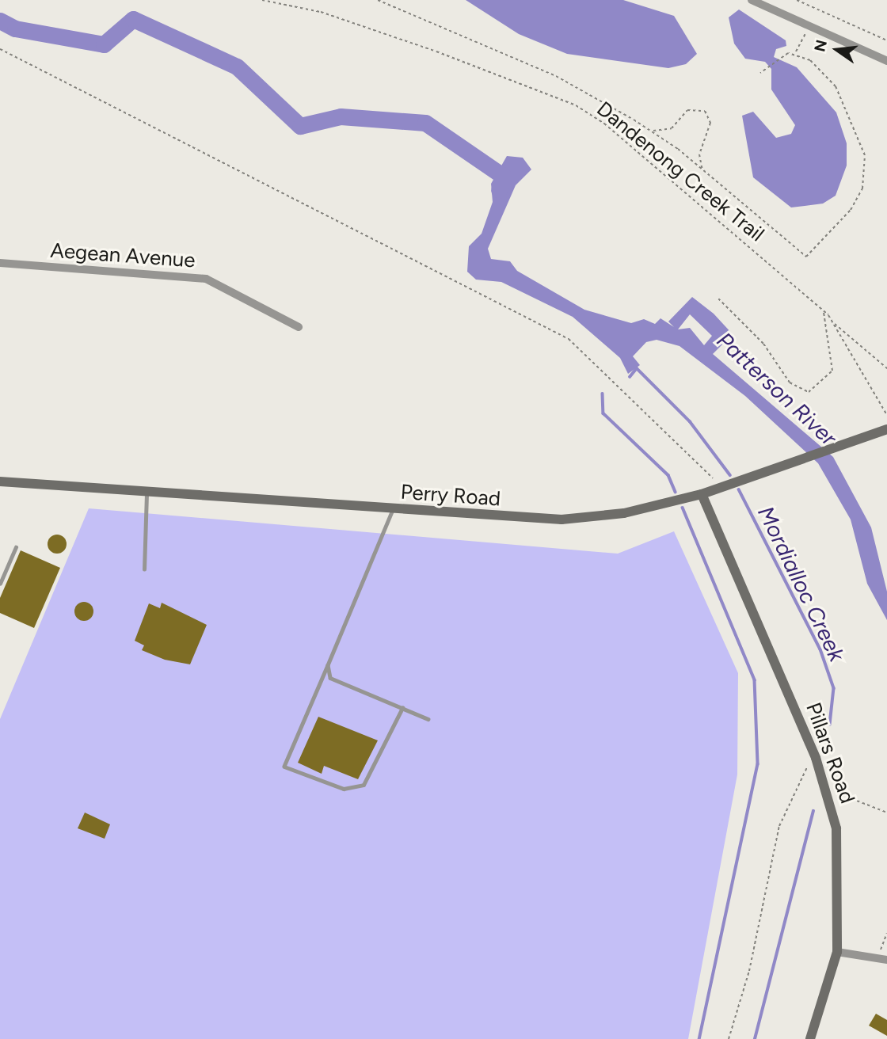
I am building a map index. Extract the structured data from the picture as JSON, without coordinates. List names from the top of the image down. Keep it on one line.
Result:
{"streets":{"main road":["Perry Road","Pillars Road"],"street":["Aegean Avenue"],"path":["Dandenong Creek Trail"]},"crossings":[["Perry Road","Pillars Road"]],"water":["Patterson River","Mordialloc Creek"],"north":"left"}
